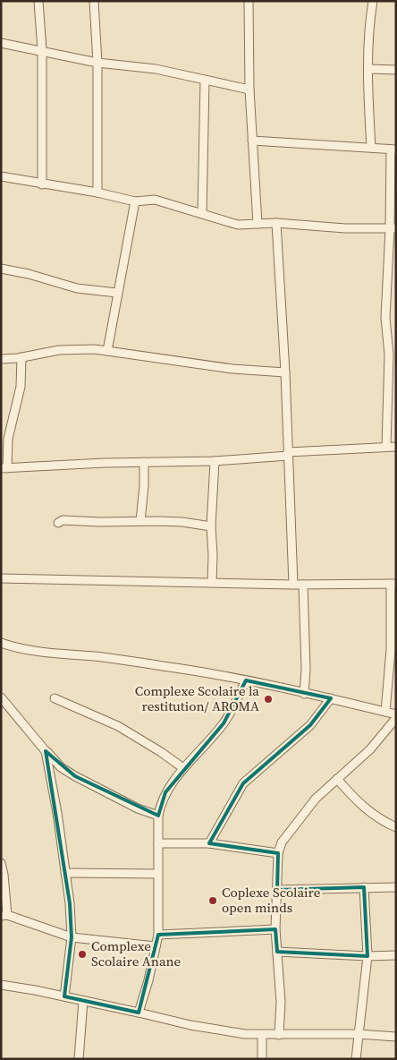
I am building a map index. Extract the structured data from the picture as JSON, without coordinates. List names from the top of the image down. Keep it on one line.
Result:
{"places":["Complexe Scolaire la restitution/ AROMA","Coplexe Scolaire open minds","Complexe Scolaire Anane"]}
